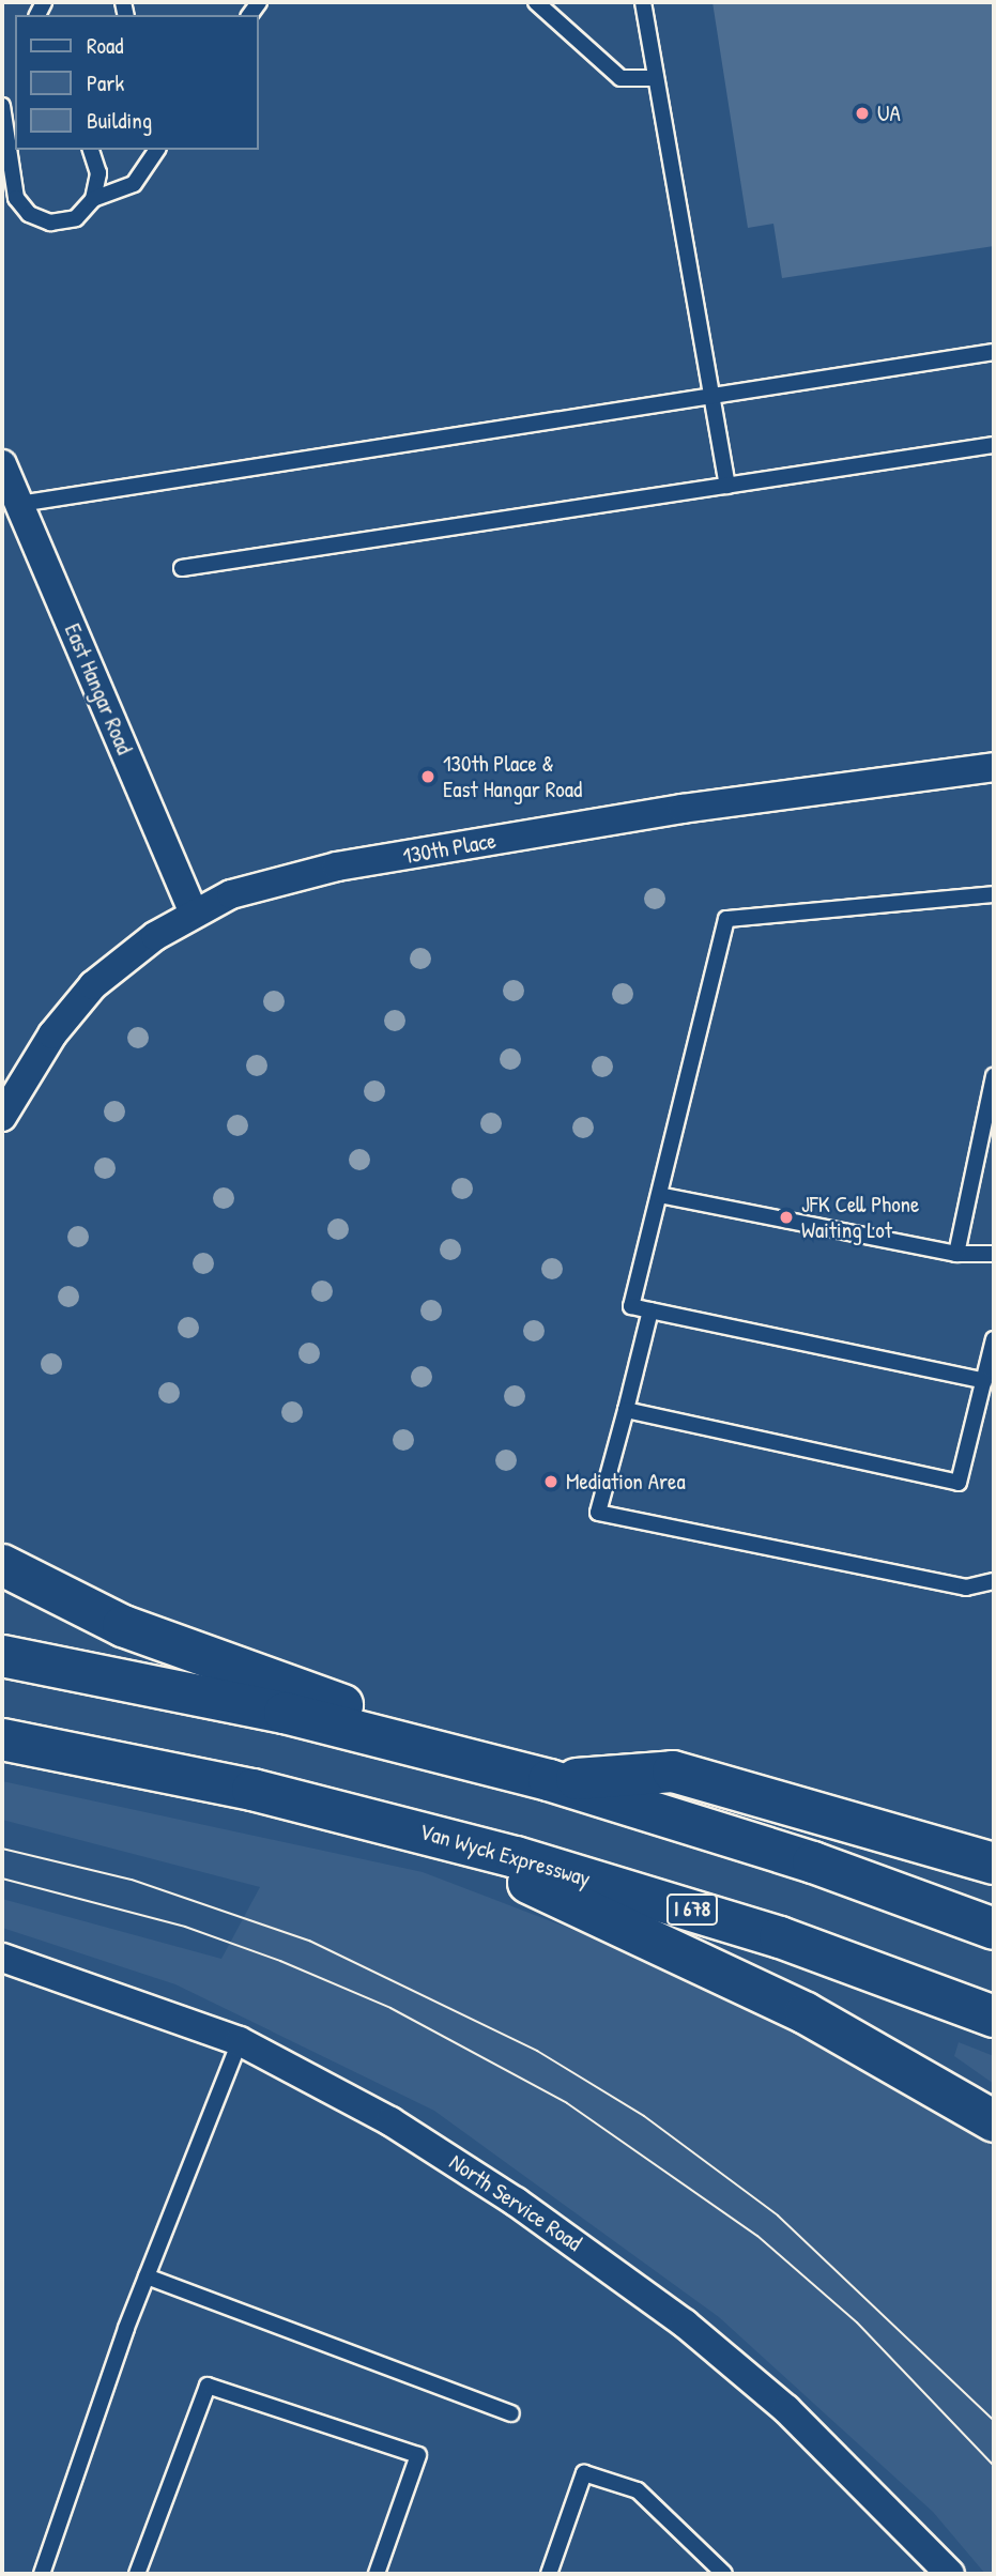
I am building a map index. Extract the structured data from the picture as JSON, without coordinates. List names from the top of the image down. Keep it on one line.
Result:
{"streets":{"highway":["Van Wyck Expressway","I 678"],"street":["East Hangar Road","130th Place","North Service Road"]},"crossings":[["East Hangar Road","130th Place"]],"places":["UA","130th Place & East Hangar Road","JFK Cell Phone Waiting Lot","Mediation Area"],"legend":["Road","Park","Building"]}
